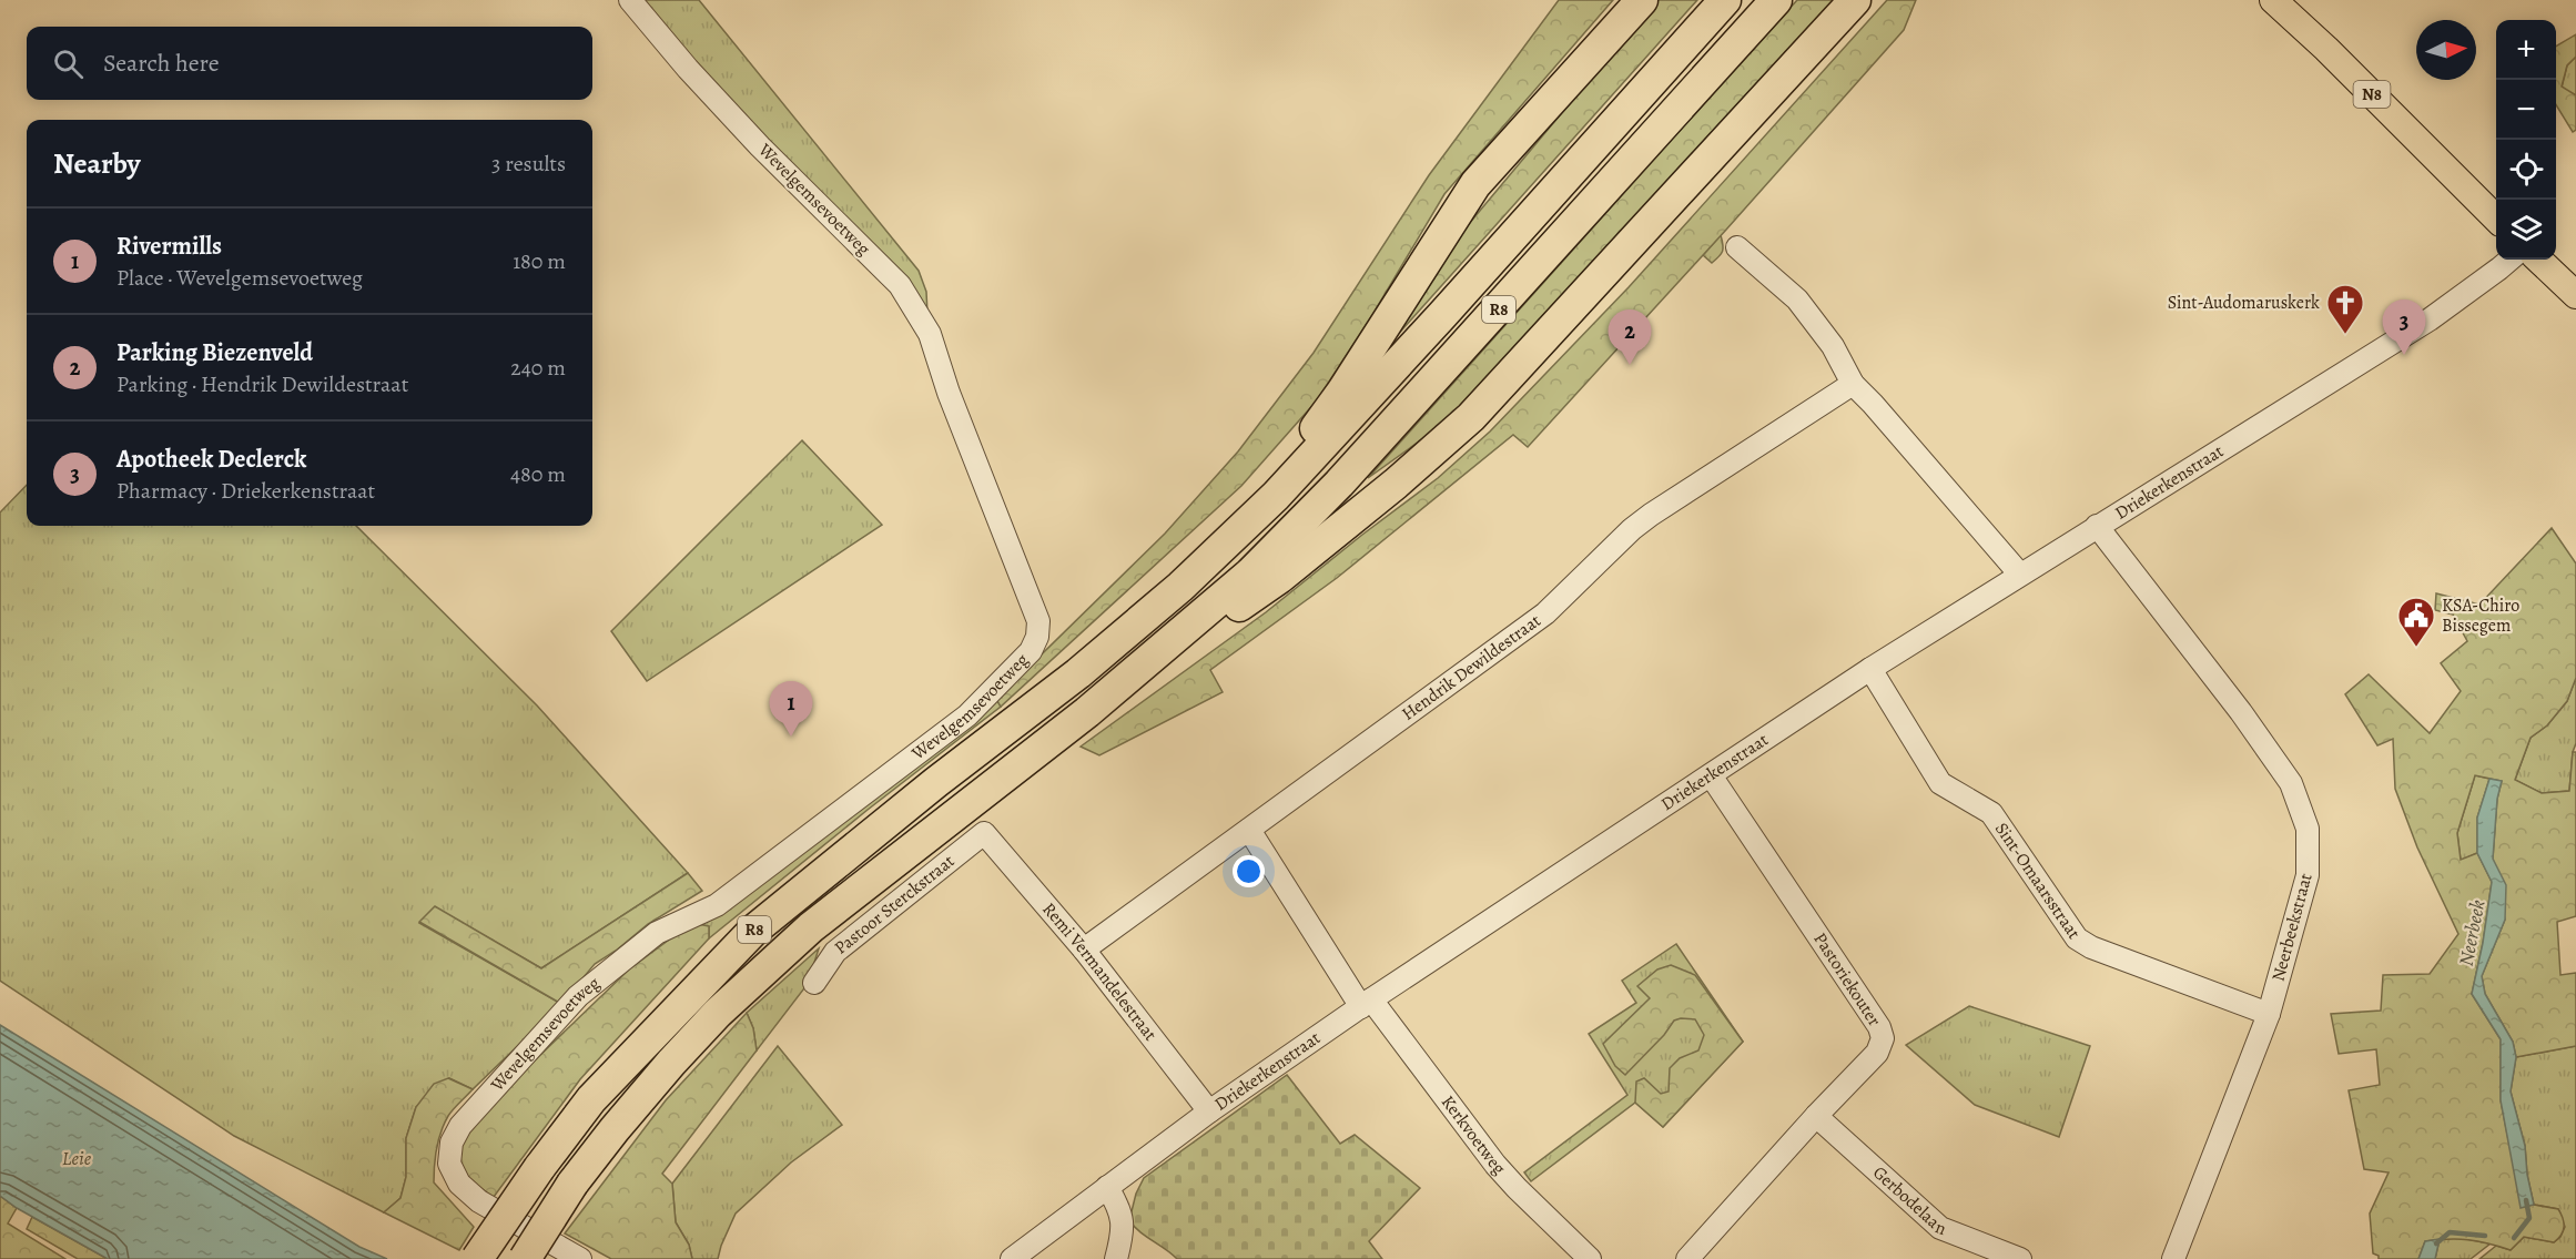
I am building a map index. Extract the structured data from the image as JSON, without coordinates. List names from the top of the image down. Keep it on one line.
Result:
{"streets":{"highway":["R8"],"main road":["N8"],"street":["Wevelgemsevoetweg","Driekerkenstraat","Hendrik Dewildestraat","Sint-Omaarsstraat","Pastoor Sterckstraat","Neerbeekstraat","Remi Vermandelestraat","Pastoriekouter","Kerkvoetweg","Gerbodelaan"]},"crossings":[["Driekerkenstraat","Sint-Omaarsstraat"],["Driekerkenstraat","Neerbeekstraat"],["Driekerkenstraat","Remi Vermandelestraat"],["Driekerkenstraat","Pastoriekouter"],["Driekerkenstraat","Kerkvoetweg"],["Hendrik Dewildestraat","Remi Vermandelestraat"],["Hendrik Dewildestraat","Kerkvoetweg"],["Sint-Omaarsstraat","Neerbeekstraat"],["Pastoor Sterckstraat","Remi Vermandelestraat"],["Pastoriekouter","Gerbodelaan"]],"water":["Neerbeek","Leie"],"places":{"church":["Sint-Audomaruskerk"],"public building":["KSA-Chiro Bissegem"]},"north":"right","page":{"map_buttons":["+","−"],"search":"Search here","heading":["Nearby","3 results"],"list":[{"mark":"1","name":"Rivermills","note":"Place · Wevelgemsevoetweg","value":"180 m"},{"mark":"2","name":"Parking Biezenveld","note":"Parking · Hendrik Dewildestraat","value":"240 m"},{"mark":"3","name":"Apotheek Declerck","note":"Pharmacy · Driekerkenstraat","value":"480 m"}],"pins":["3","2","1"]}}
